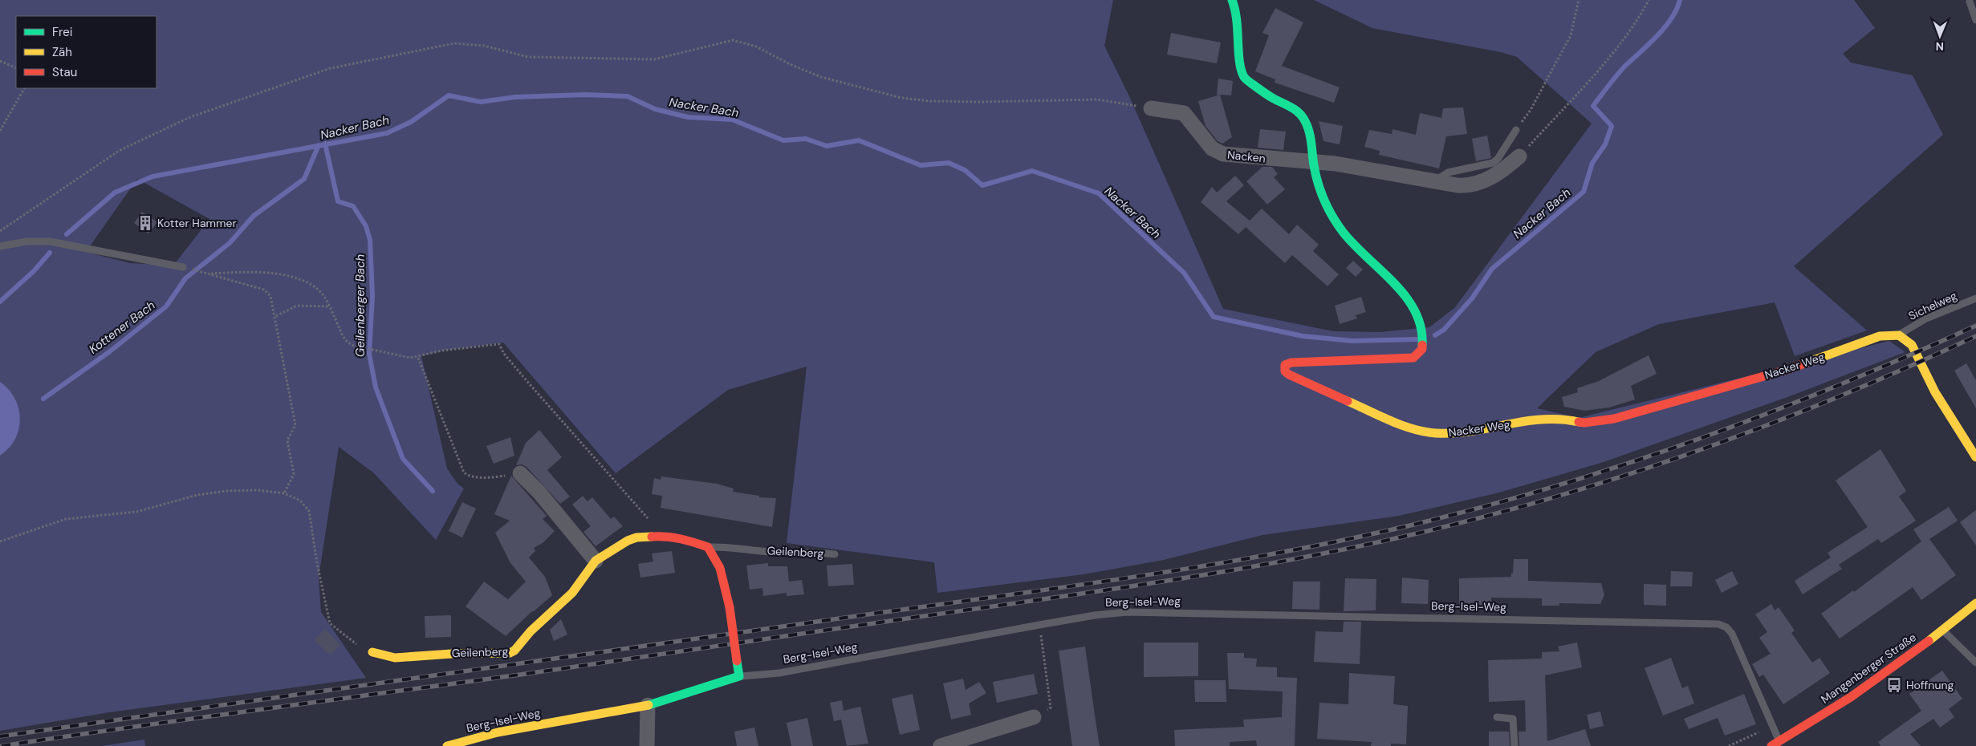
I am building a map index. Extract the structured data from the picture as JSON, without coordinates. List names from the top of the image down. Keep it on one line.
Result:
{"streets":{"street":["Nacken","Nacker Weg","Geilenberg","Berg-Isel-Weg","Mangenberger Straße"],"lane":["Sichelweg"]},"crossings":[["Nacken","Nacker Weg"],["Sichelweg","Nacker Weg"],["Berg-Isel-Weg","Mangenberger Straße"]],"water":["Nacker Bach","Geilenberger Bach","Kottener Bach"],"places":{"building":["Kotter Hammer"],"bus stop":["Hoffnung"]},"legend":["Frei","Zäh","Stau"],"north":"bottom"}
